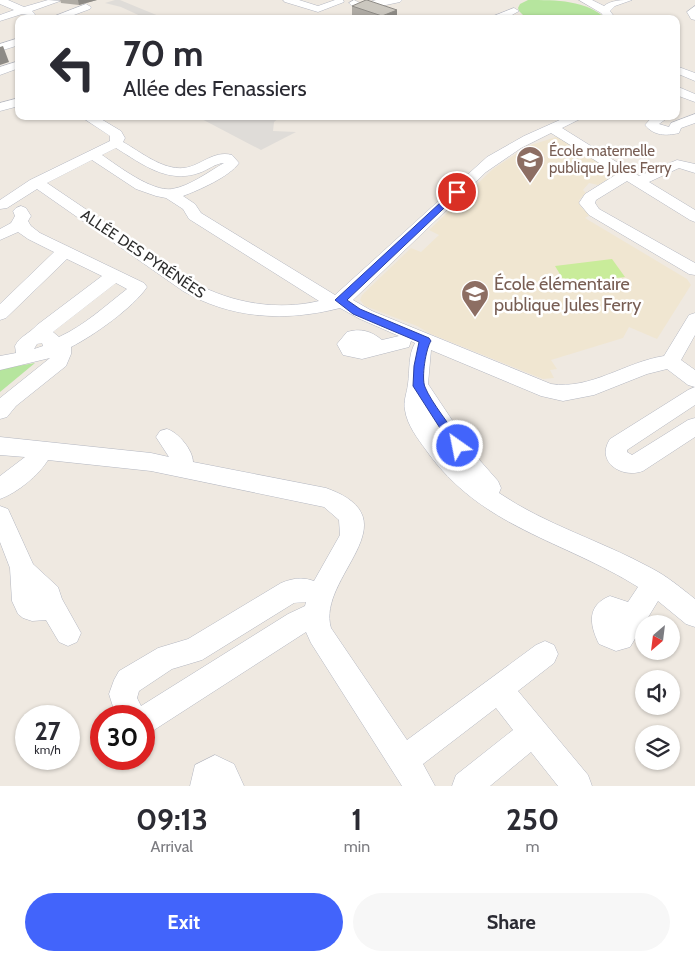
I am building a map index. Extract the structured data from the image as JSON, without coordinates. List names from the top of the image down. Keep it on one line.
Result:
{"streets":{"street":["ALLÉE DES PYRÉNÉES"]},"places":{"school or university":["École maternelle publique Jules Ferry","École élémentaire publique Jules Ferry"]},"north":"bottom left","page":{"turn":["70 m","Allée des Fenassiers"],"speed":"27 km/h","limit":"30","eta":["09:13","Arrival","1","min","250","m"],"buttons":["Exit","Share"]}}
